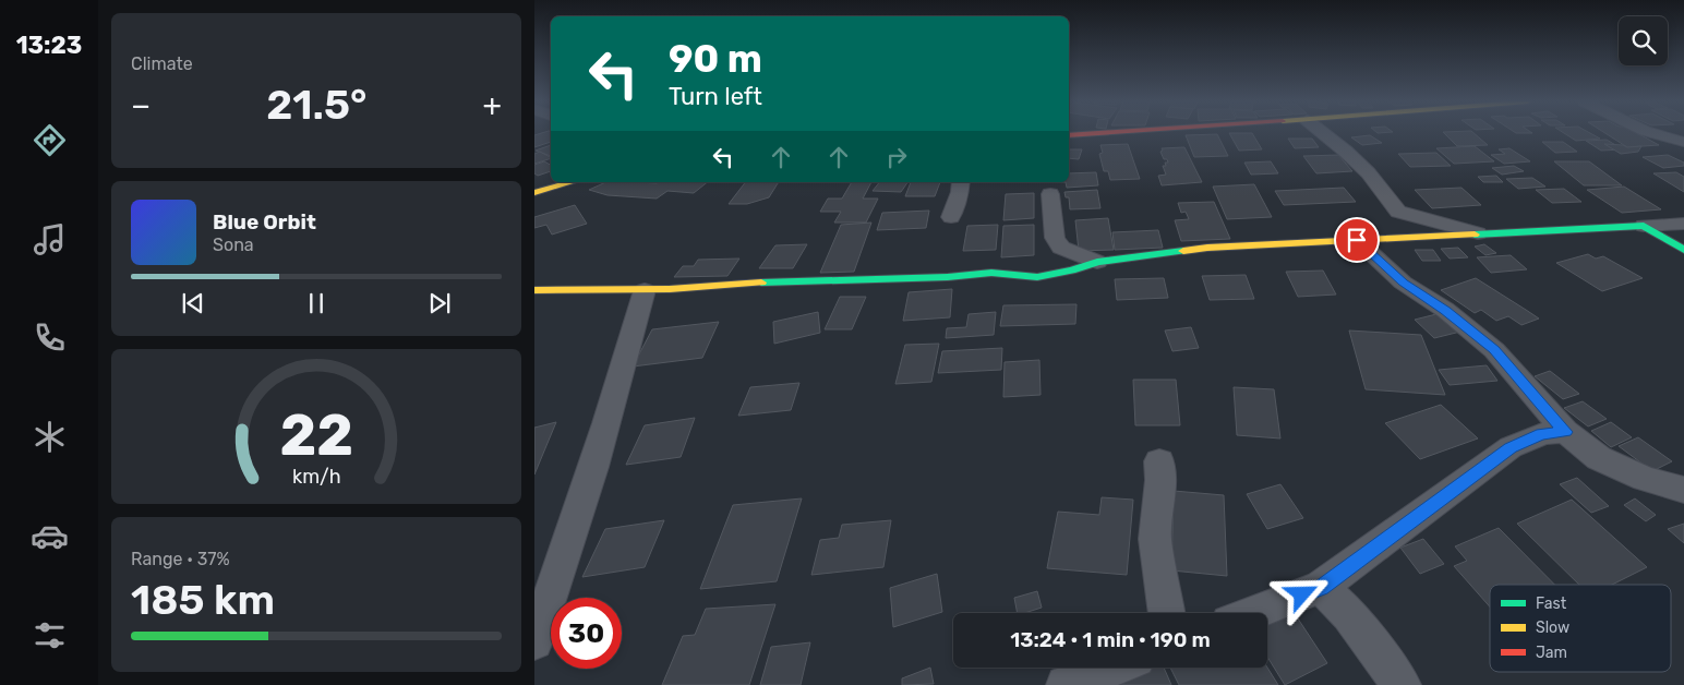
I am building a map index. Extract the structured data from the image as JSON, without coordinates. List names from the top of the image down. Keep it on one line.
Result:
{"legend":["Fast","Slow","Jam"],"page":{"tabs":"13:23","tile":["Climate",["Range · 37%","185 km"]],"turn":["90 m","Turn left"],"heat":["−","21.5°","+"],"song":["Blue Orbit","Sona"],"limit":"30","trip":"13:24 · 1 min · 190 m","gauge":["22","km/h"]}}
